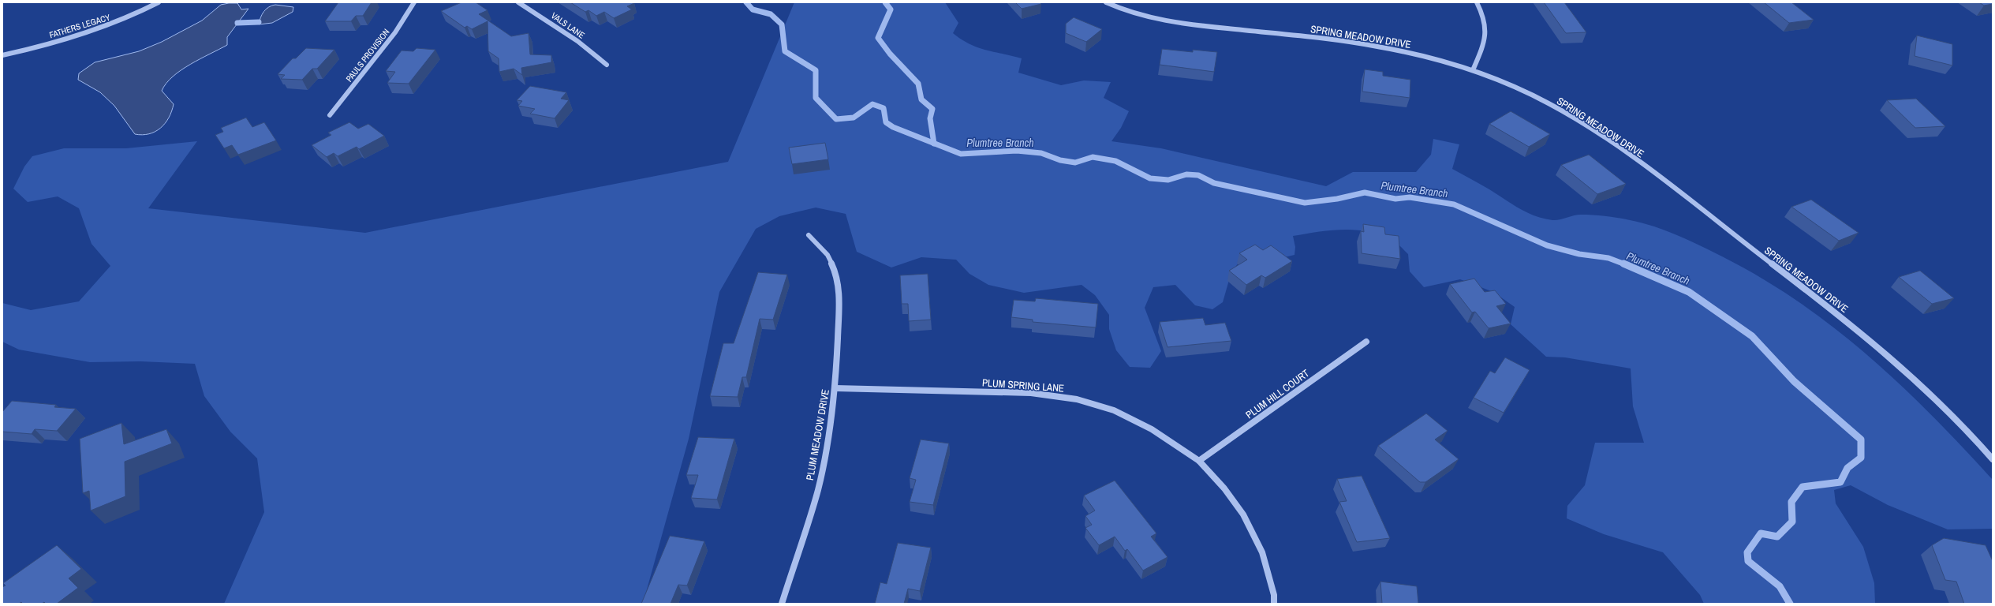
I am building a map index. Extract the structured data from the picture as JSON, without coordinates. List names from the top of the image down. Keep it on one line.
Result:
{"streets":{"street":["VALS LANE","FATHERS LEGACY","SPRING MEADOW DRIVE","PAULS PROVISION","PLUM SPRING LANE","PLUM HILL COURT","PLUM MEADOW DRIVE"]},"crossings":[["PLUM SPRING LANE","PLUM HILL COURT"],["PLUM SPRING LANE","PLUM MEADOW DRIVE"]],"water":["Plumtree Branch"]}
